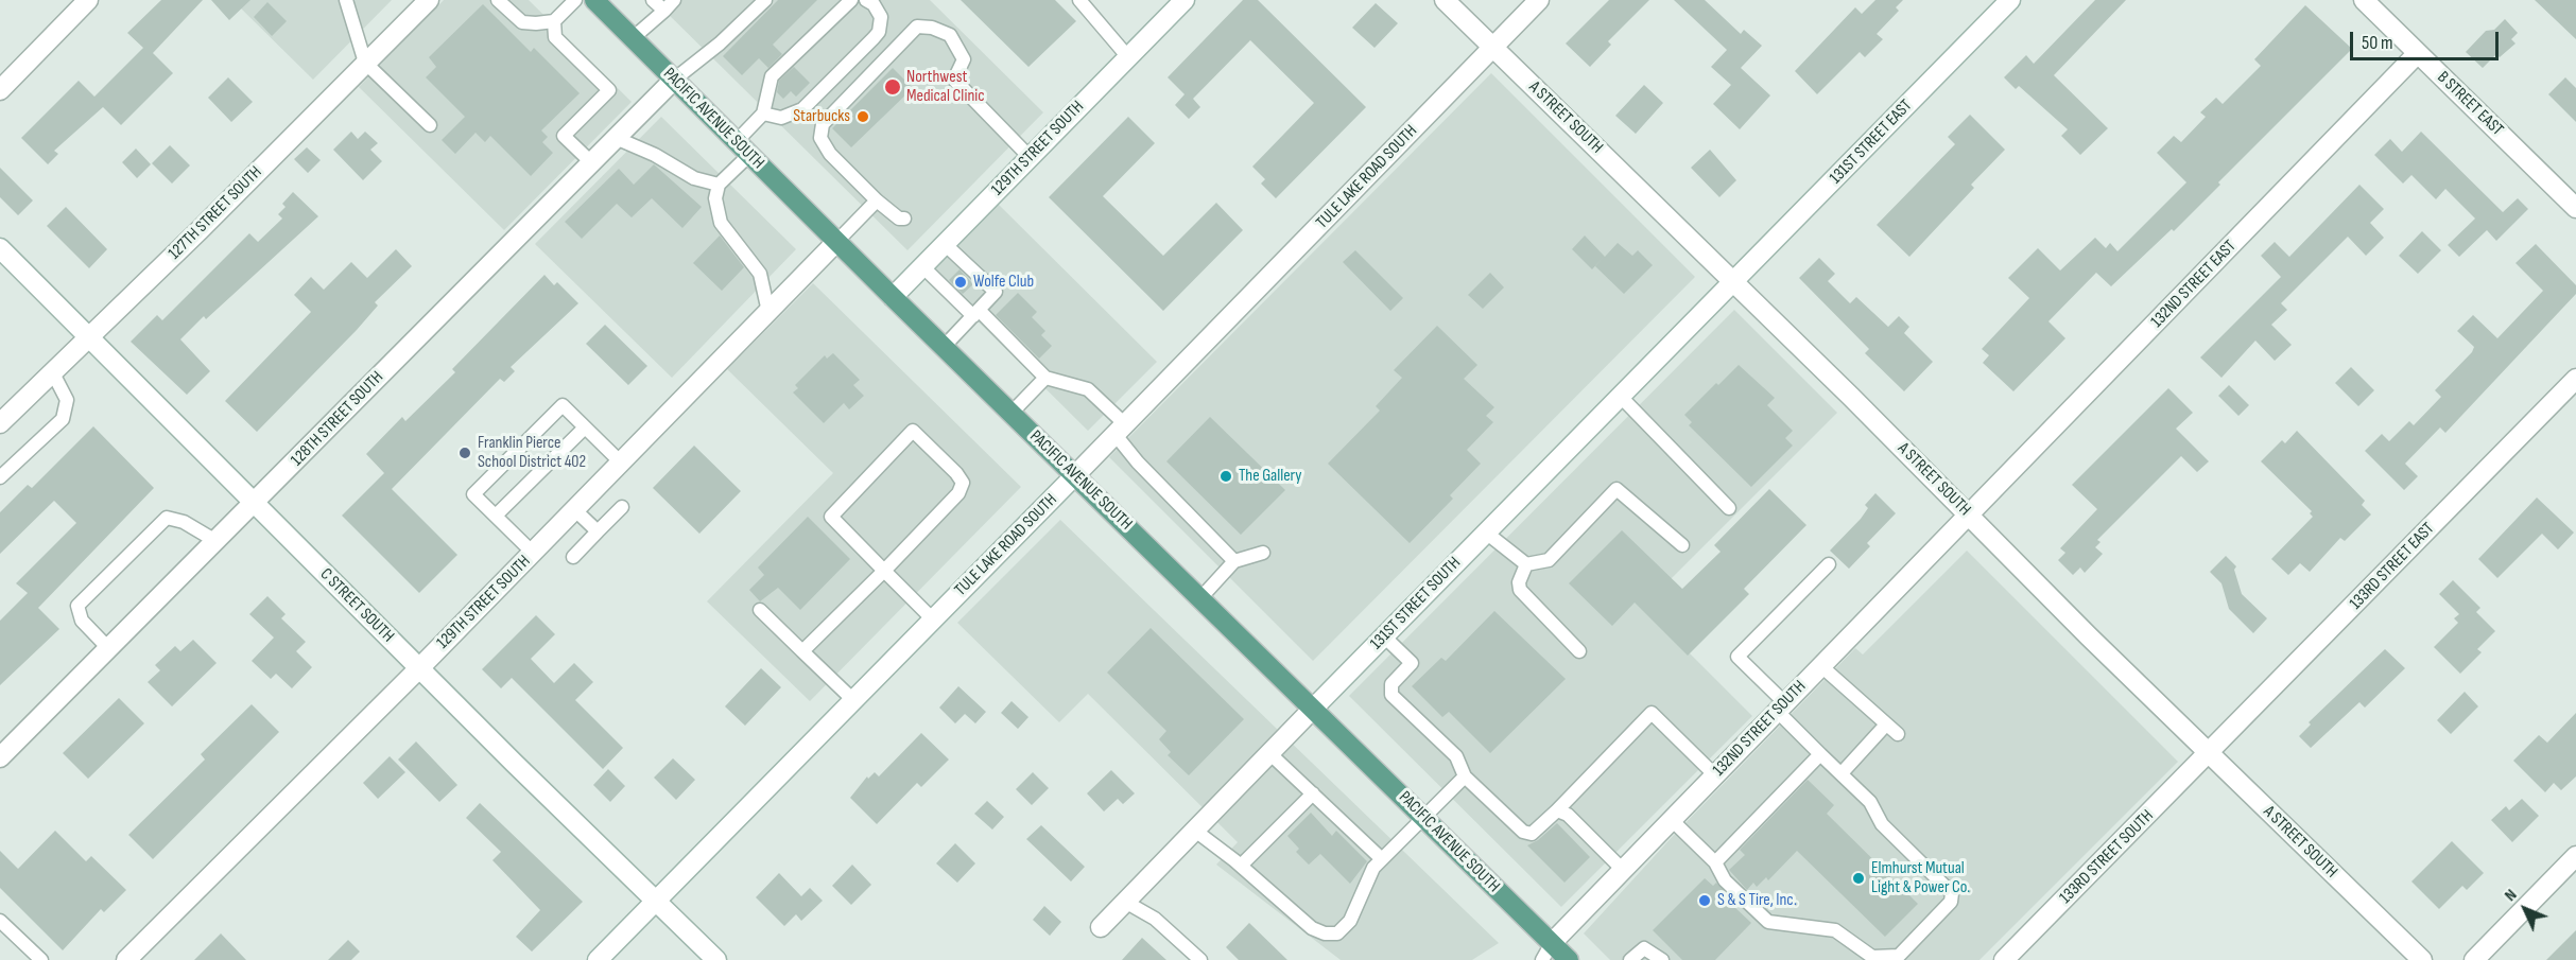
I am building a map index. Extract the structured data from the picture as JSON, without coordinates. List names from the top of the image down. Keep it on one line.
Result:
{"streets":{"main road":["PACIFIC AVENUE SOUTH"],"street":["B STREET EAST","A STREET SOUTH","131ST STREET EAST","129TH STREET SOUTH","TULE LAKE ROAD SOUTH","127TH STREET SOUTH","132ND STREET EAST","128TH STREET SOUTH","133RD STREET EAST","131ST STREET SOUTH","C STREET SOUTH","132ND STREET SOUTH","133RD STREET SOUTH"]},"crossings":[["B STREET EAST","132ND STREET EAST"],["A STREET SOUTH","131ST STREET EAST"],["A STREET SOUTH","TULE LAKE ROAD SOUTH"],["A STREET SOUTH","132ND STREET EAST"],["A STREET SOUTH","133RD STREET EAST"],["A STREET SOUTH","131ST STREET SOUTH"],["A STREET SOUTH","132ND STREET SOUTH"],["A STREET SOUTH","133RD STREET SOUTH"],["PACIFIC AVENUE SOUTH","129TH STREET SOUTH"],["PACIFIC AVENUE SOUTH","TULE LAKE ROAD SOUTH"],["PACIFIC AVENUE SOUTH","128TH STREET SOUTH"],["PACIFIC AVENUE SOUTH","131ST STREET SOUTH"],["PACIFIC AVENUE SOUTH","132ND STREET SOUTH"],["131ST STREET EAST","131ST STREET SOUTH"],["129TH STREET SOUTH","C STREET SOUTH"],["TULE LAKE ROAD SOUTH","C STREET SOUTH"],["127TH STREET SOUTH","C STREET SOUTH"],["132ND STREET EAST","132ND STREET SOUTH"],["128TH STREET SOUTH","C STREET SOUTH"],["133RD STREET EAST","133RD STREET SOUTH"]],"places":["Northwest Medical Clinic","Starbucks","Wolfe Club","Franklin Pierce School District 402","The Gallery","Elmhurst Mutual Light & Power Co.","S & S Tire, Inc."],"scale_bar":"50 m","north":"top left"}
